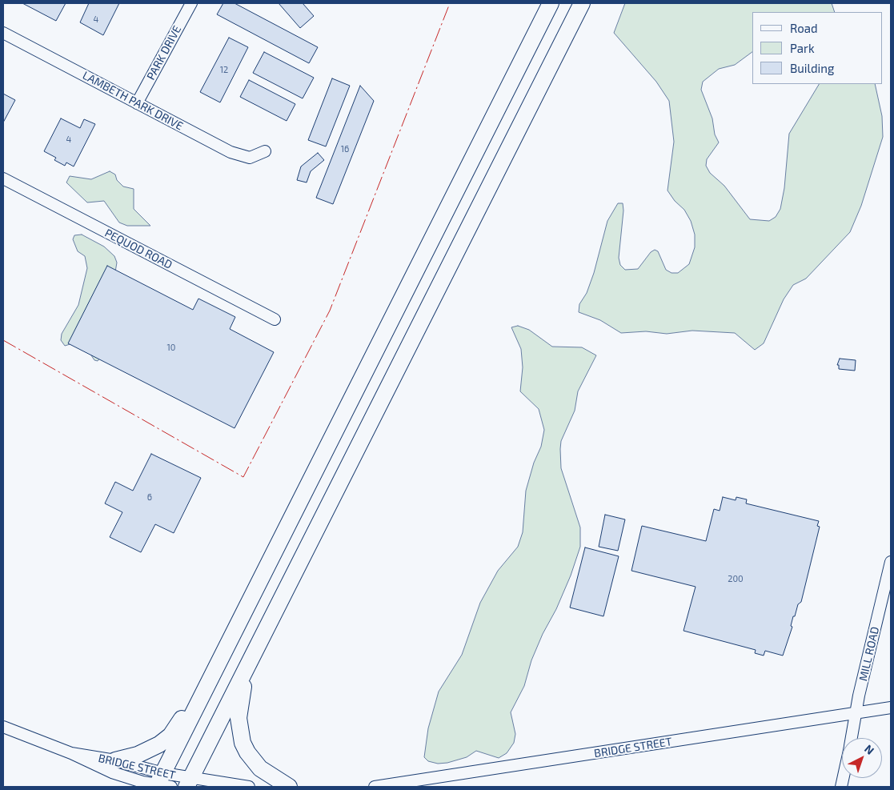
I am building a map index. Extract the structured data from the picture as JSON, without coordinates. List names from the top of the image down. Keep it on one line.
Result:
{"streets":{"street":["PARK DRIVE","LAMBETH PARK DRIVE","PEQUOD ROAD","MILL ROAD","BRIDGE STREET"]},"crossings":[["PARK DRIVE","LAMBETH PARK DRIVE"],["MILL ROAD","BRIDGE STREET"]],"house_numbers":["4","12","4","16","10","6","200"],"legend":["Road","Park","Building"],"north":"top right"}
